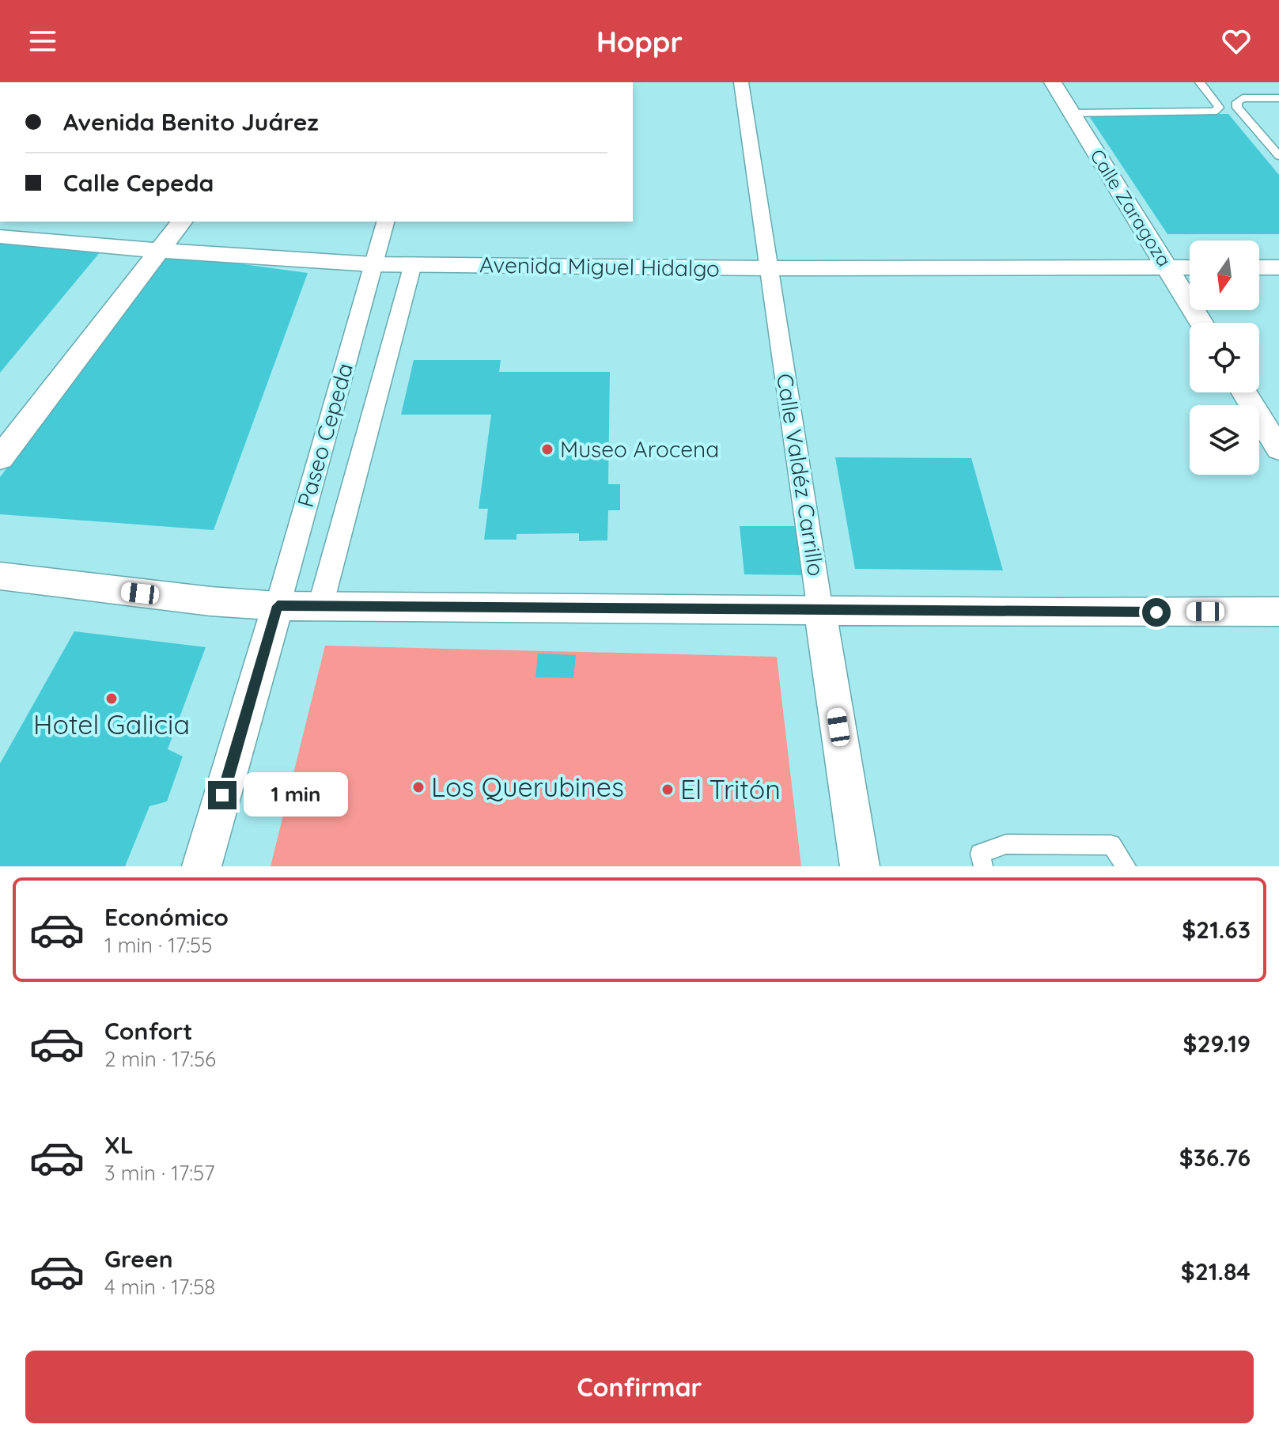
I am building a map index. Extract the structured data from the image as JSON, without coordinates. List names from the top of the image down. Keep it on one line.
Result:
{"streets":{"street":["Calle Zaragoza","Avenida Miguel Hidalgo","Paseo Cepeda","Calle Valdéz Carrillo"]},"crossings":[["Calle Zaragoza","Avenida Miguel Hidalgo"],["Avenida Miguel Hidalgo","Paseo Cepeda"],["Avenida Miguel Hidalgo","Calle Valdéz Carrillo"]],"places":["Museo Arocena","Hotel Galicia","Los Querubines","El Tritón"],"north":"bottom","page":{"header":"Hoppr","banner":["Avenida Benito Juárez","Calle Cepeda"],"bubble":"1 min","list":[{"name":"Económico","note":"1 min · 17:55","value":"$21.63"},{"name":"Confort","note":"2 min · 17:56","value":"$29.19"},{"name":"XL","note":"3 min · 17:57","value":"$36.76"},{"name":"Green","note":"4 min · 17:58","value":"$21.84"}],"buttons":"Confirmar"}}
